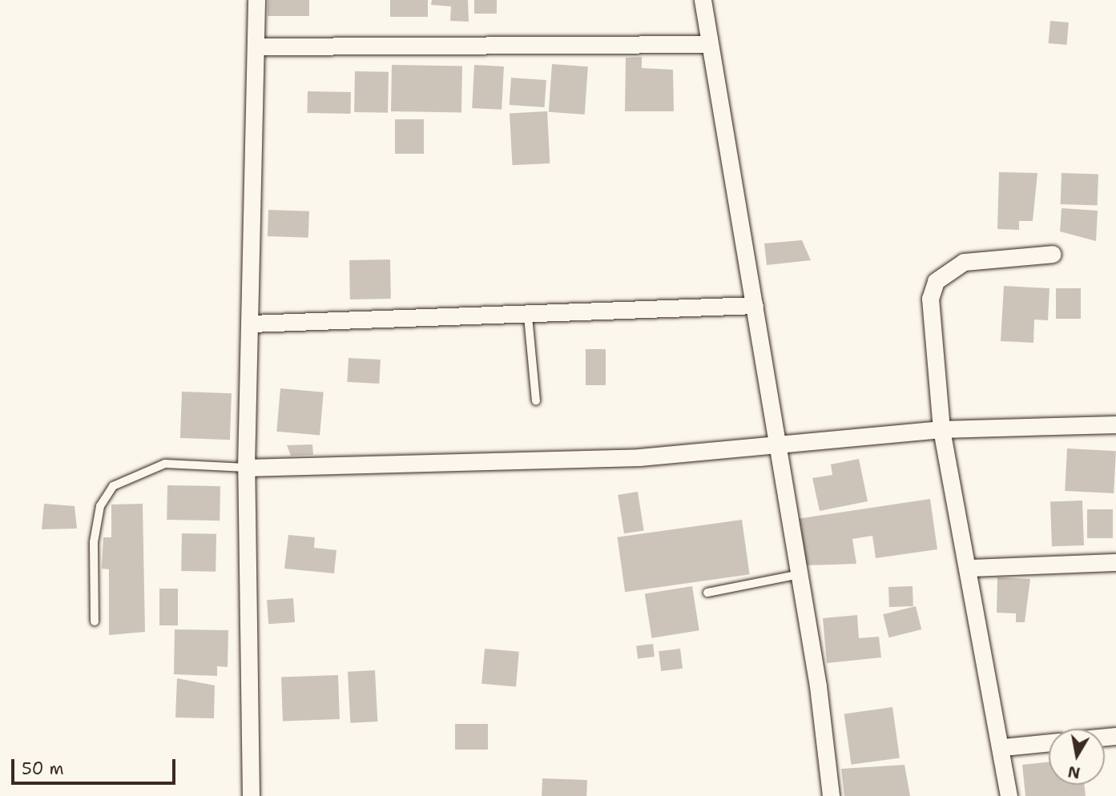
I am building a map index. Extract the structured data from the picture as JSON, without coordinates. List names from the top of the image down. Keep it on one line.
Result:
{"scale_bar":"50 m","north":"bottom"}
